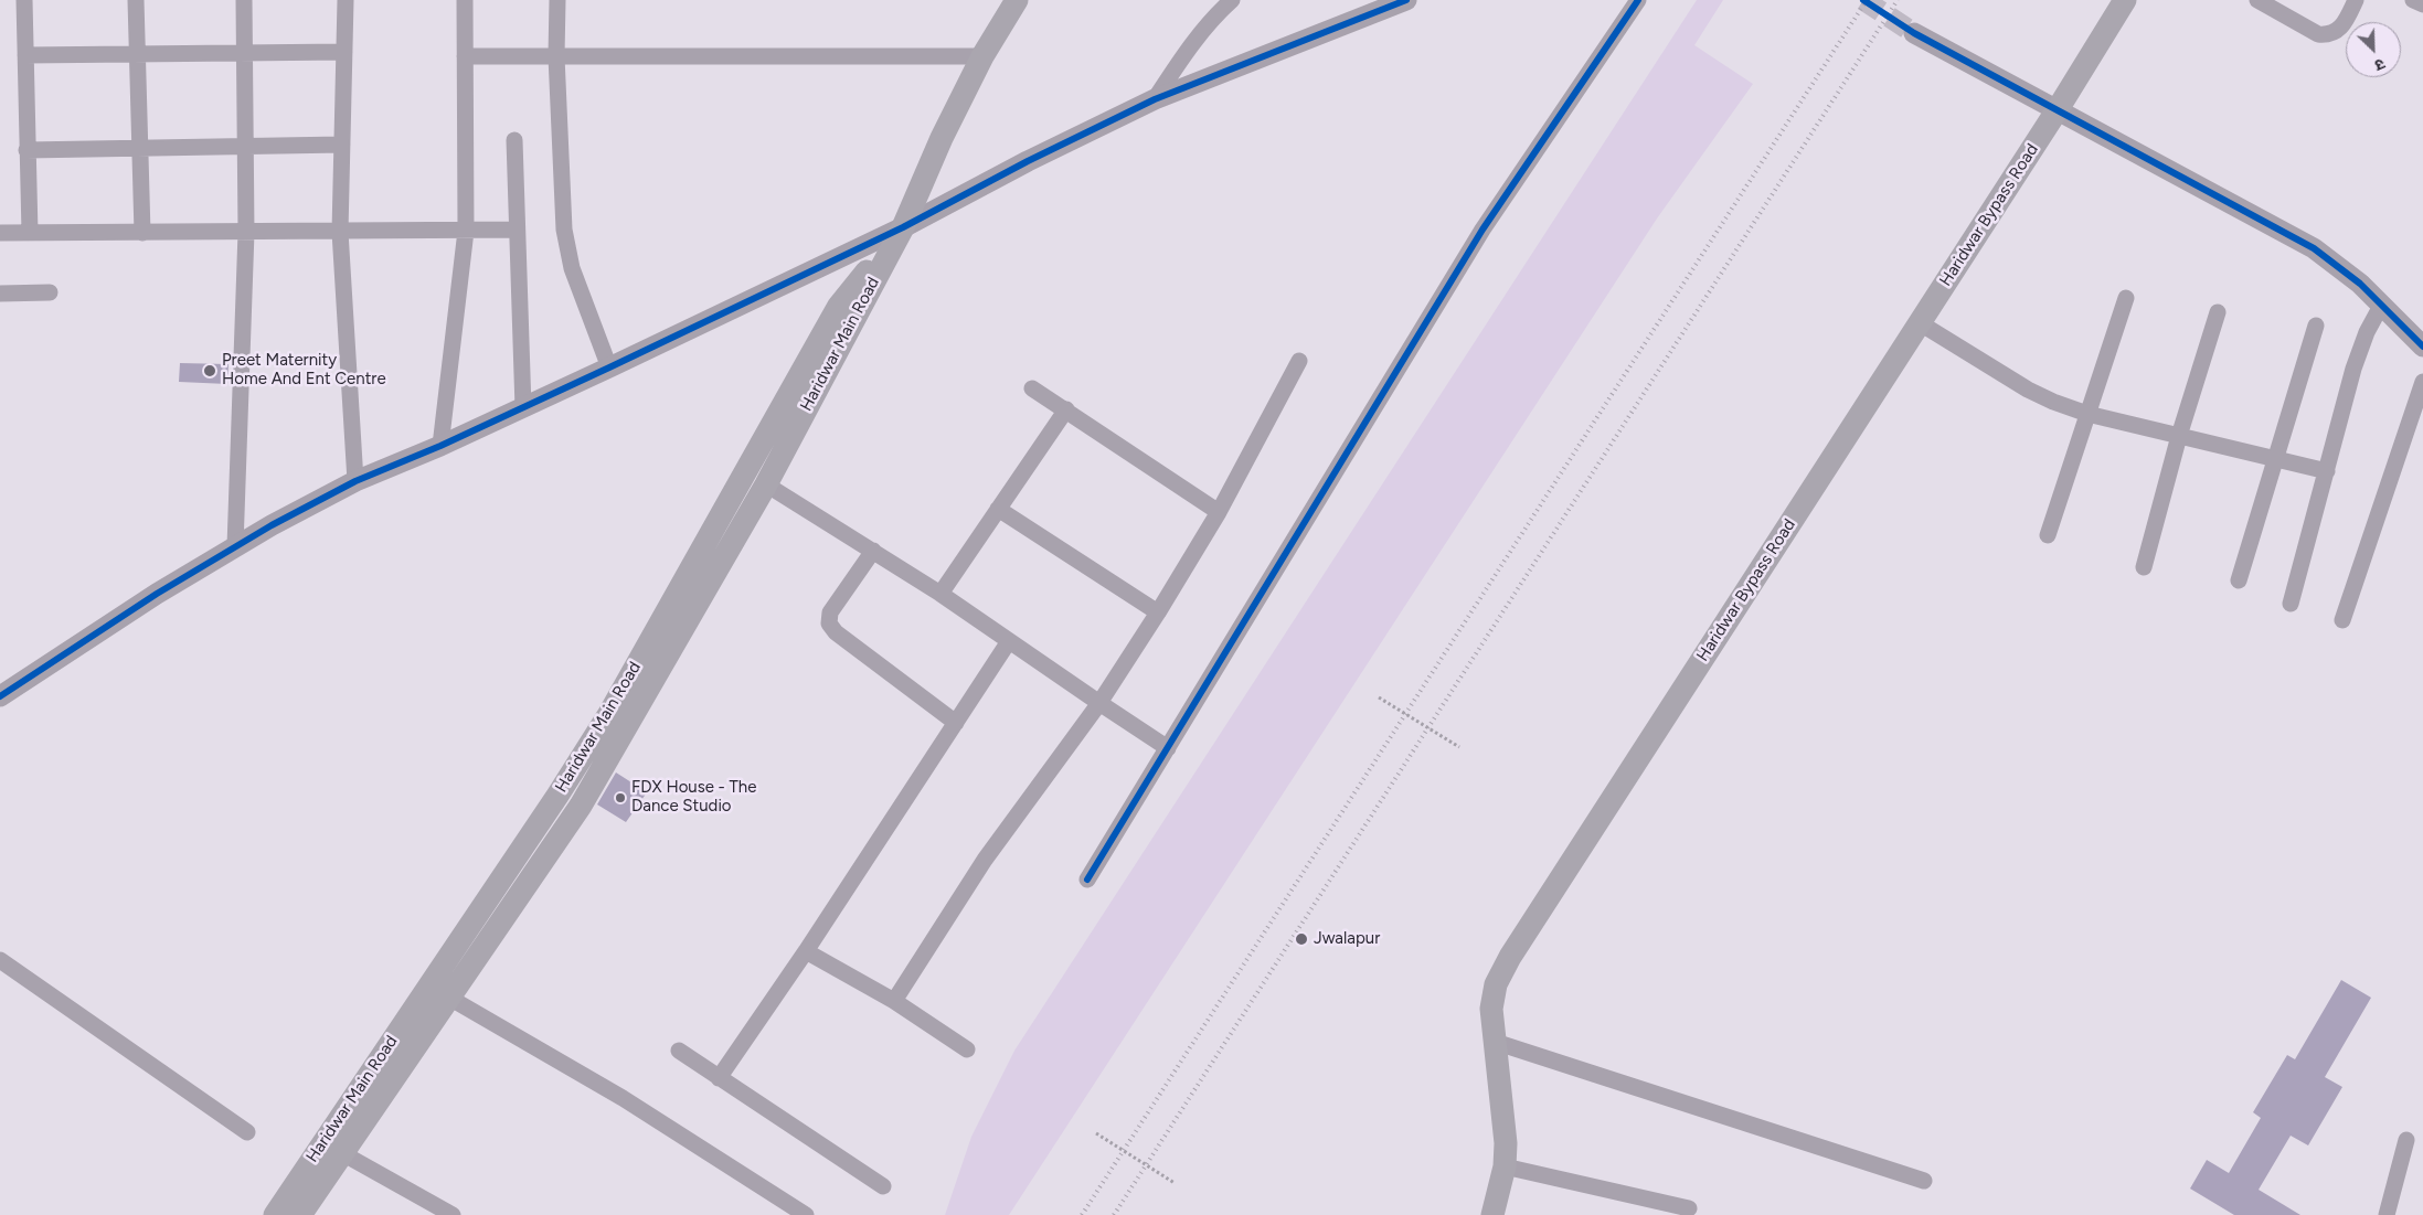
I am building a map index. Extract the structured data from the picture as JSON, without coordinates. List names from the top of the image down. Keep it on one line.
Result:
{"streets":{"main road":["Haridwar Bypass Road","Haridwar Main Road"]},"places":["Preet Maternity Home And Ent Centre","FDX House - The Dance Studio","Jwalapur"],"north":"bottom right"}
